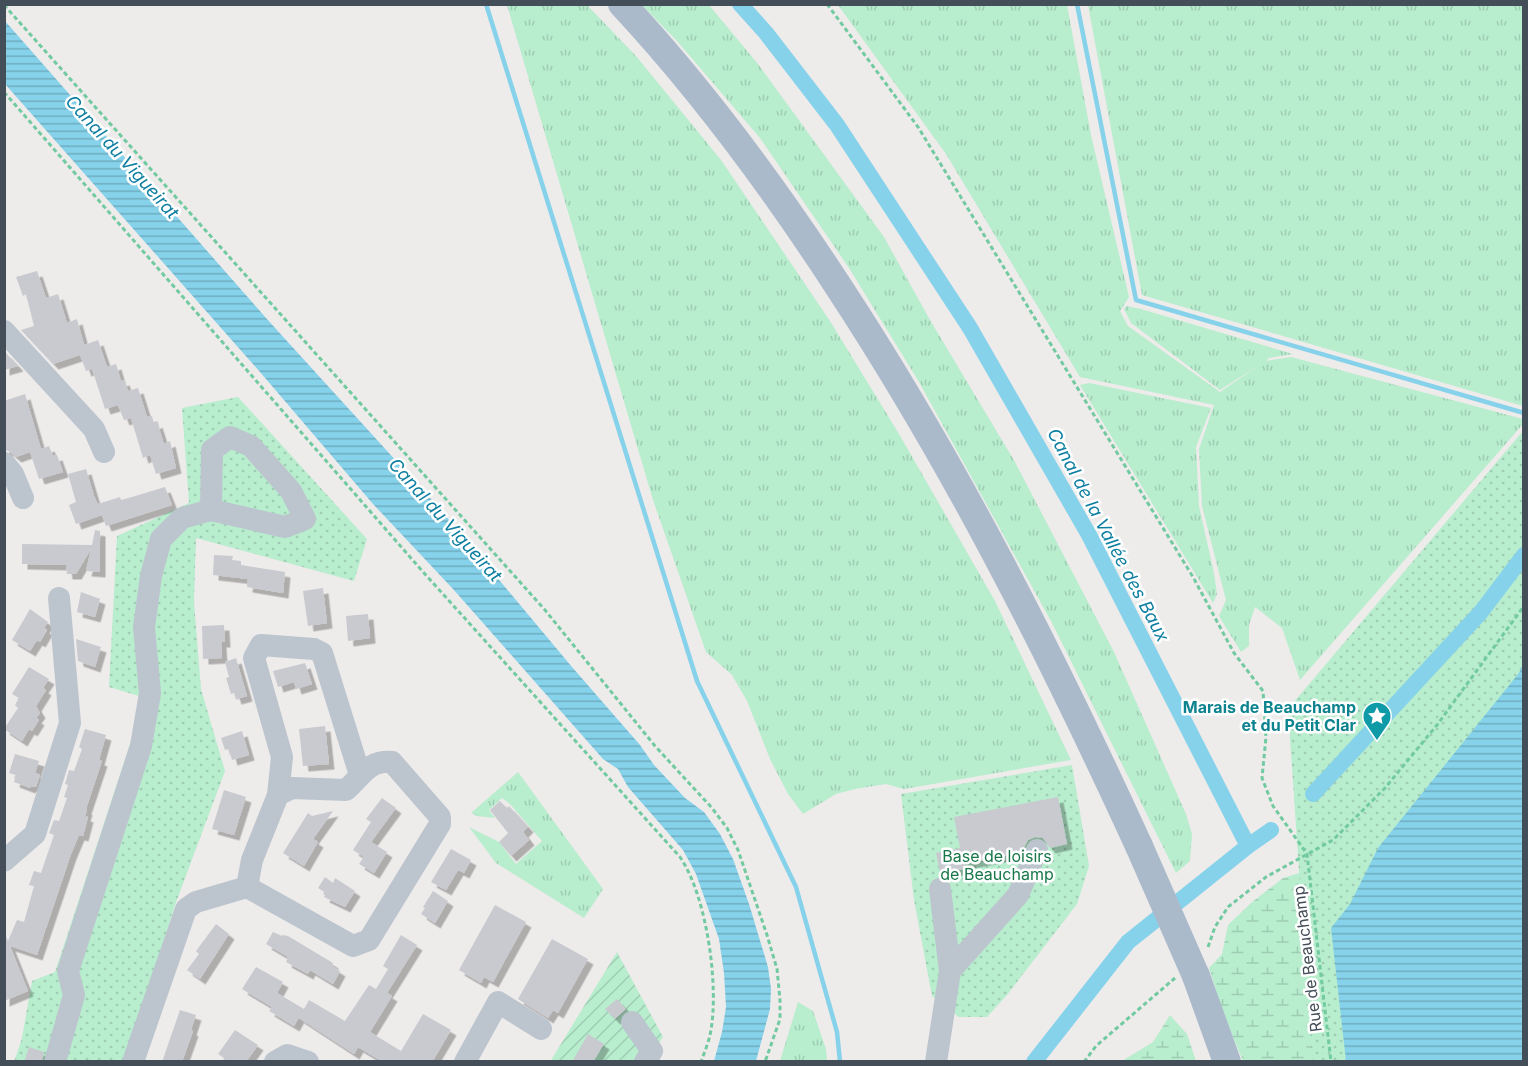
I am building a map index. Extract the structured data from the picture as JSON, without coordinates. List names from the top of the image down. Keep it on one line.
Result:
{"streets":{"path":["Rue de Beauchamp"]},"water":["Canal du Vigueirat","Canal de la Vallée des Baux"],"parks":["Base de loisirs de Beauchamp"],"places":{"place":["Marais de Beauchamp et du Petit Clar"]}}
